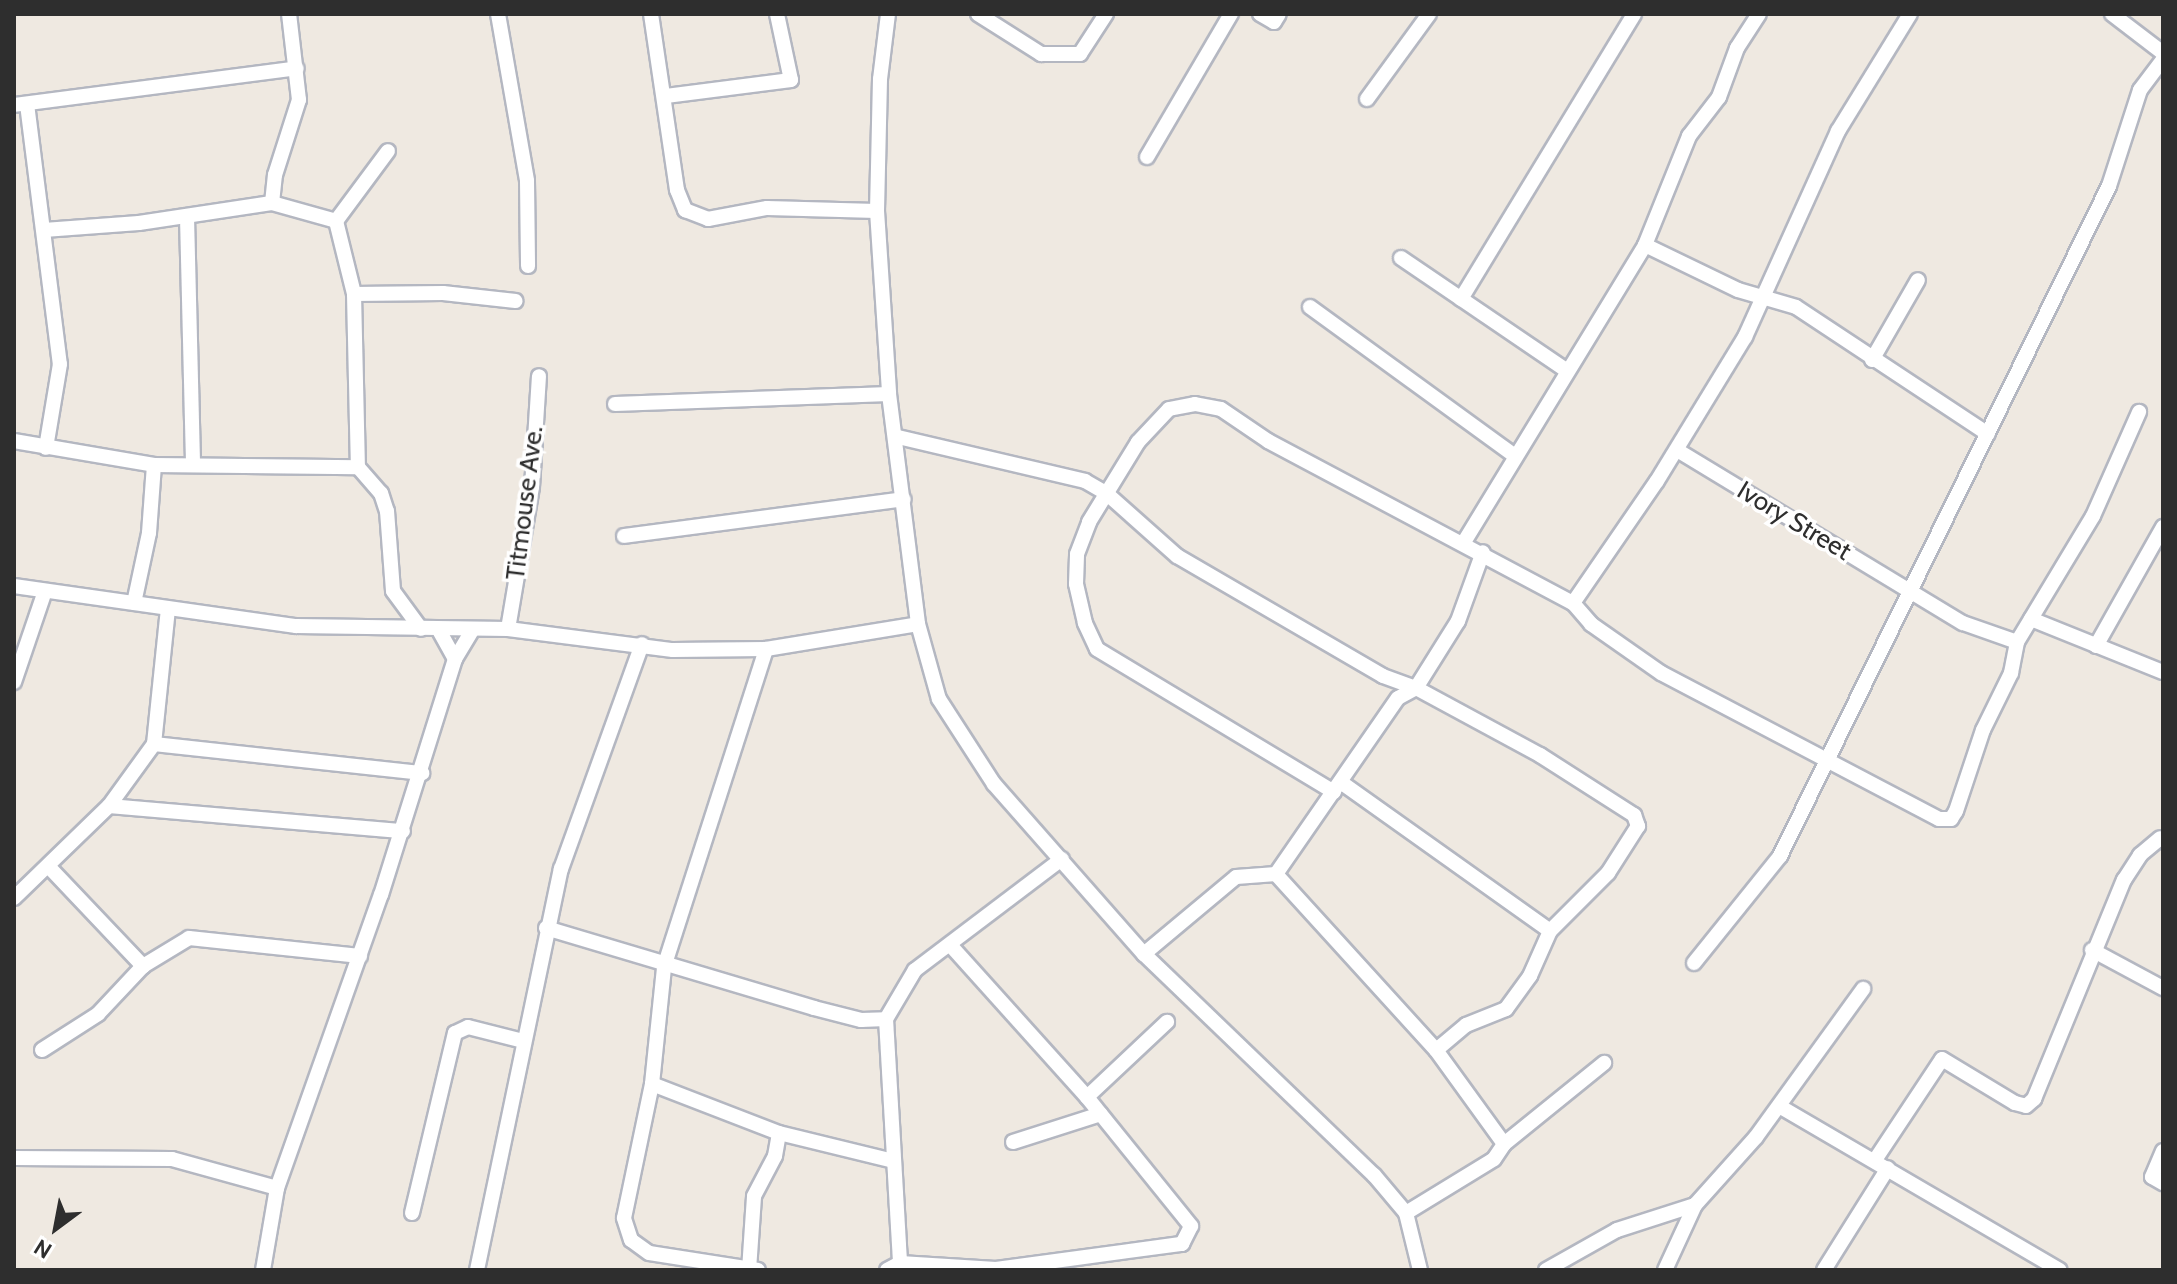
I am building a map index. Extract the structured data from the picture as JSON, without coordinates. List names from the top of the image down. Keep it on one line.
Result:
{"streets":{"street":["Titmouse Ave.","Ivory Street"]},"north":"bottom left"}
